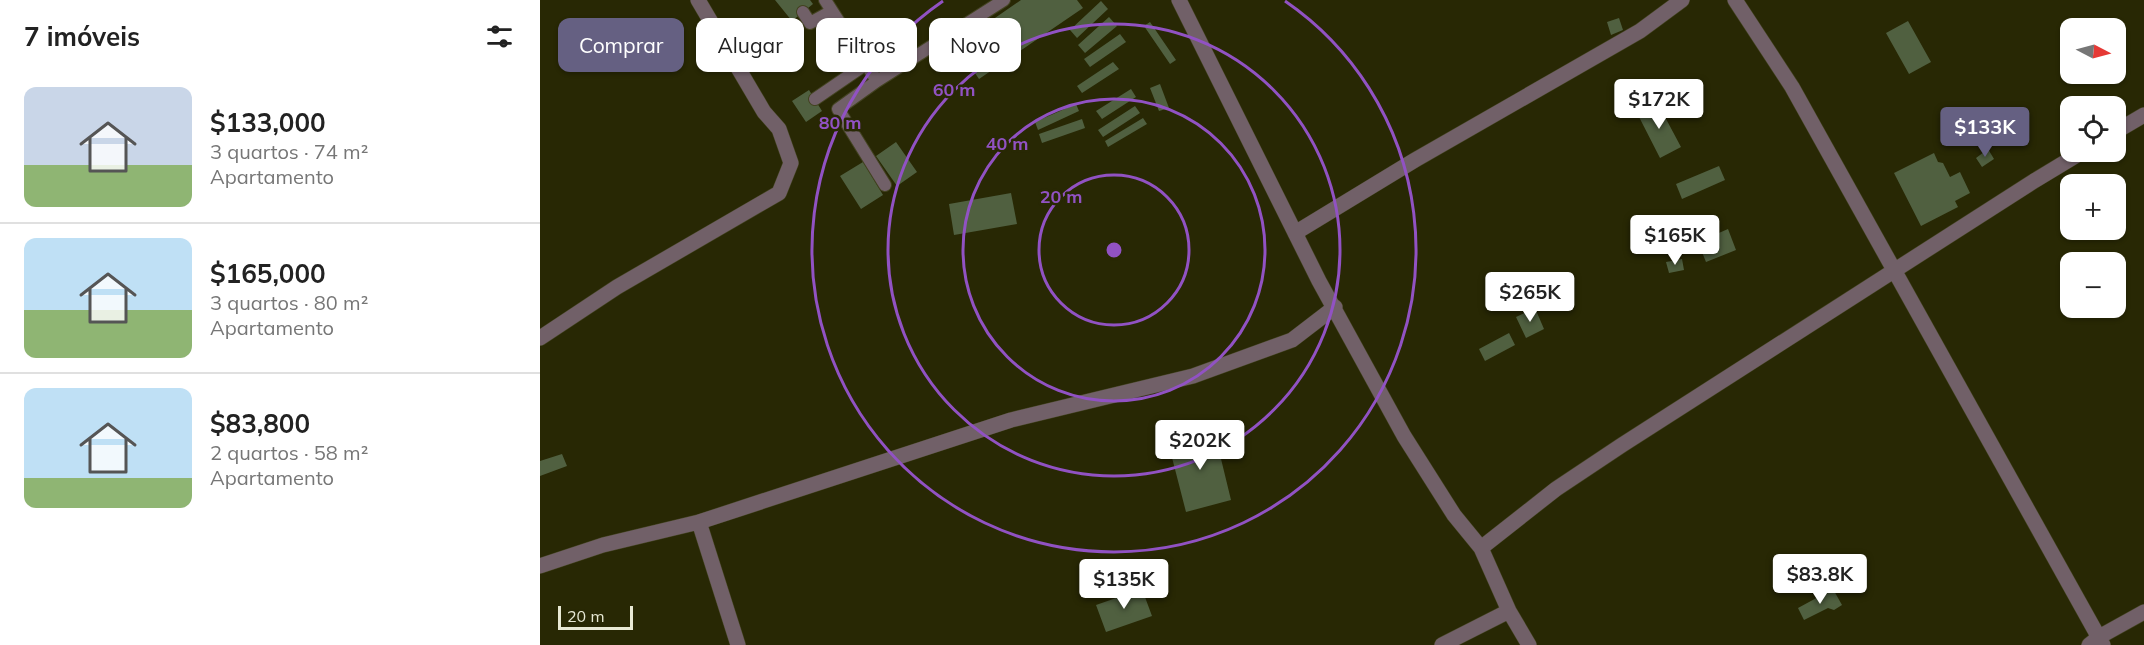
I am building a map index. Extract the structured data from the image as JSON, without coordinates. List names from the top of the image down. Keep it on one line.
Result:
{"scale_bar":"20 m","north":"right","page":{"heading":"7 imóveis","map_buttons":["+","−"],"chip":["Comprar","Alugar","Filtros","Novo"],"list":[{"name":"$133,000","note":"3 quartos · 74 m² · Apartamento"},{"name":"$165,000","note":"3 quartos · 80 m² · Apartamento"},{"name":"$83,800","note":"2 quartos · 58 m² · Apartamento"}],"price":["$172K","$133K","$165K","$265K","$202K","$83.8K","$135K"],"scale":"20 m"},"rings":["60 m","80 m","40 m","20 m"]}
